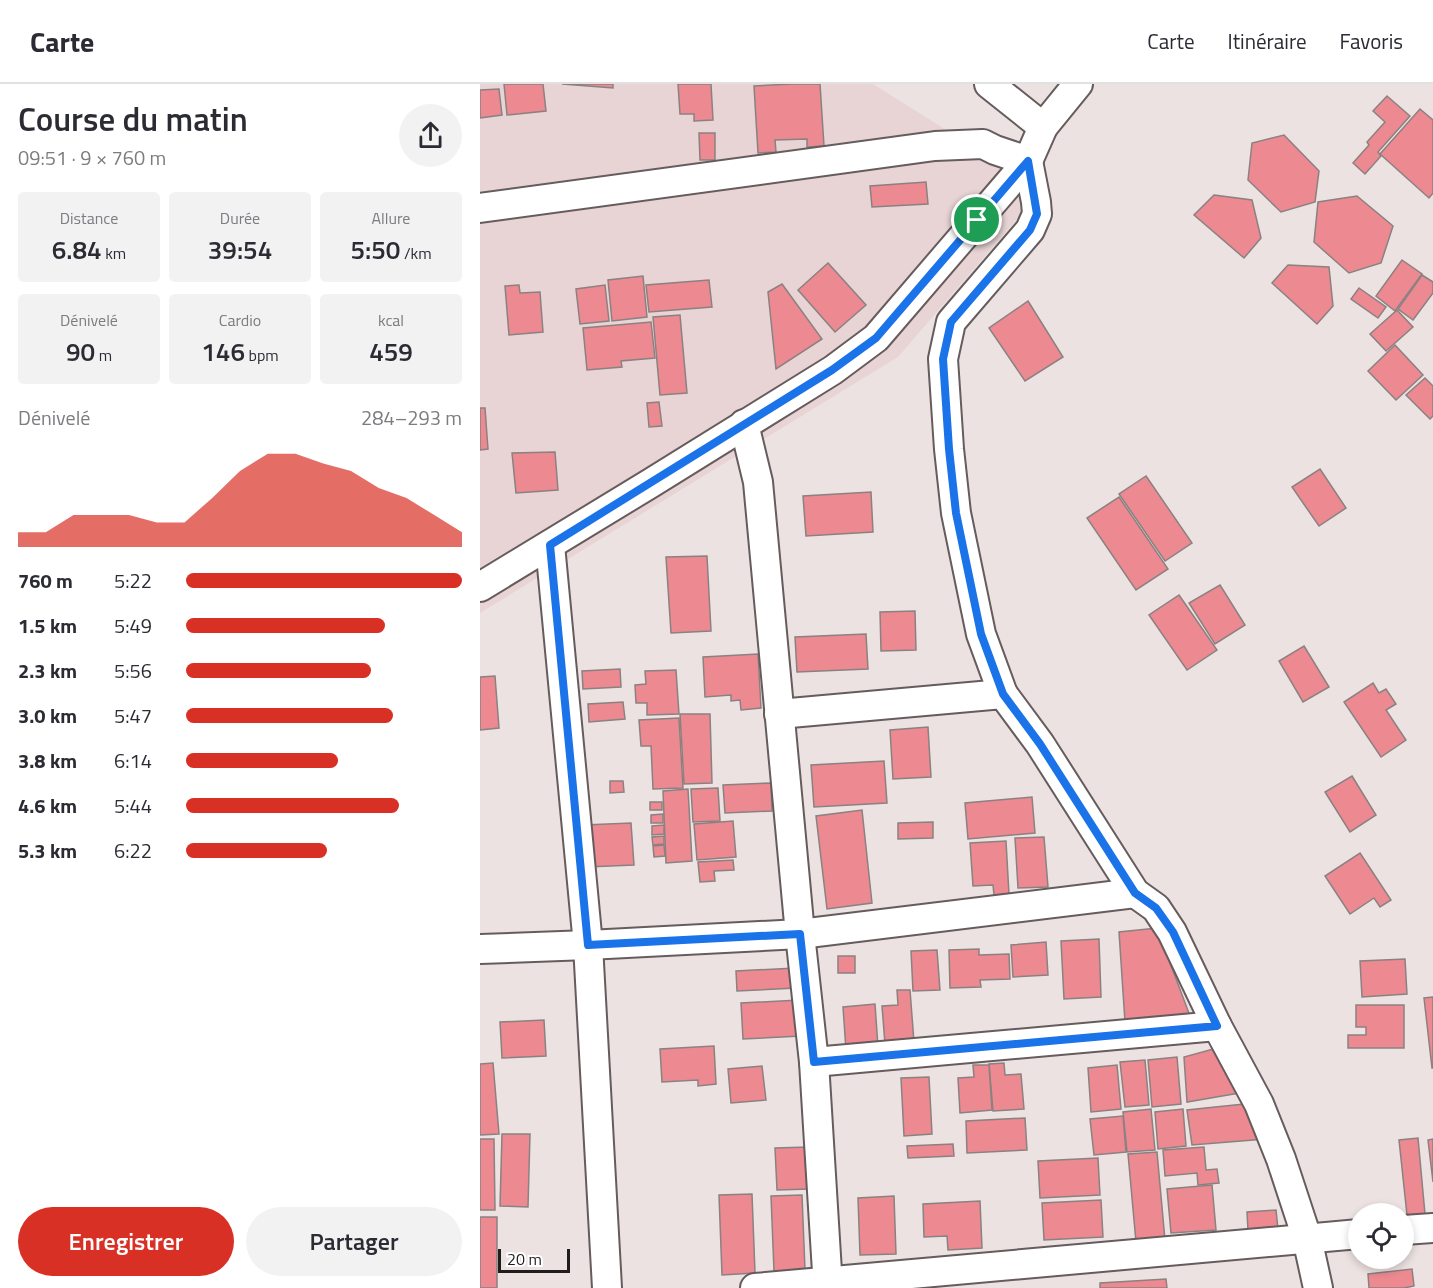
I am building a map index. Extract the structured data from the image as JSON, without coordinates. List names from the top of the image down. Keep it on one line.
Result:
{"scale_bar":"20 m","page":{"header":"Carte","nav":["Carte","Itinéraire","Favoris"],"heading":["Course du matin","09:51 · 9 × 760 m"],"stats":[["Distance","6.84 km"],["Durée","39:54"],["Allure","5:50 /km"],["Dénivelé","90 m"],["Cardio","146 bpm"],["kcal","459"]],"chart":["Dénivelé","284–293 m"],"list":[{"name":"760 m","note":"5:22"},{"name":"1.5 km","note":"5:49"},{"name":"2.3 km","note":"5:56"},{"name":"3.0 km","note":"5:47"},{"name":"3.8 km","note":"6:14"},{"name":"4.6 km","note":"5:44"},{"name":"5.3 km","note":"6:22"}],"buttons":["Enregistrer","Partager"],"scale":"20 m"}}
